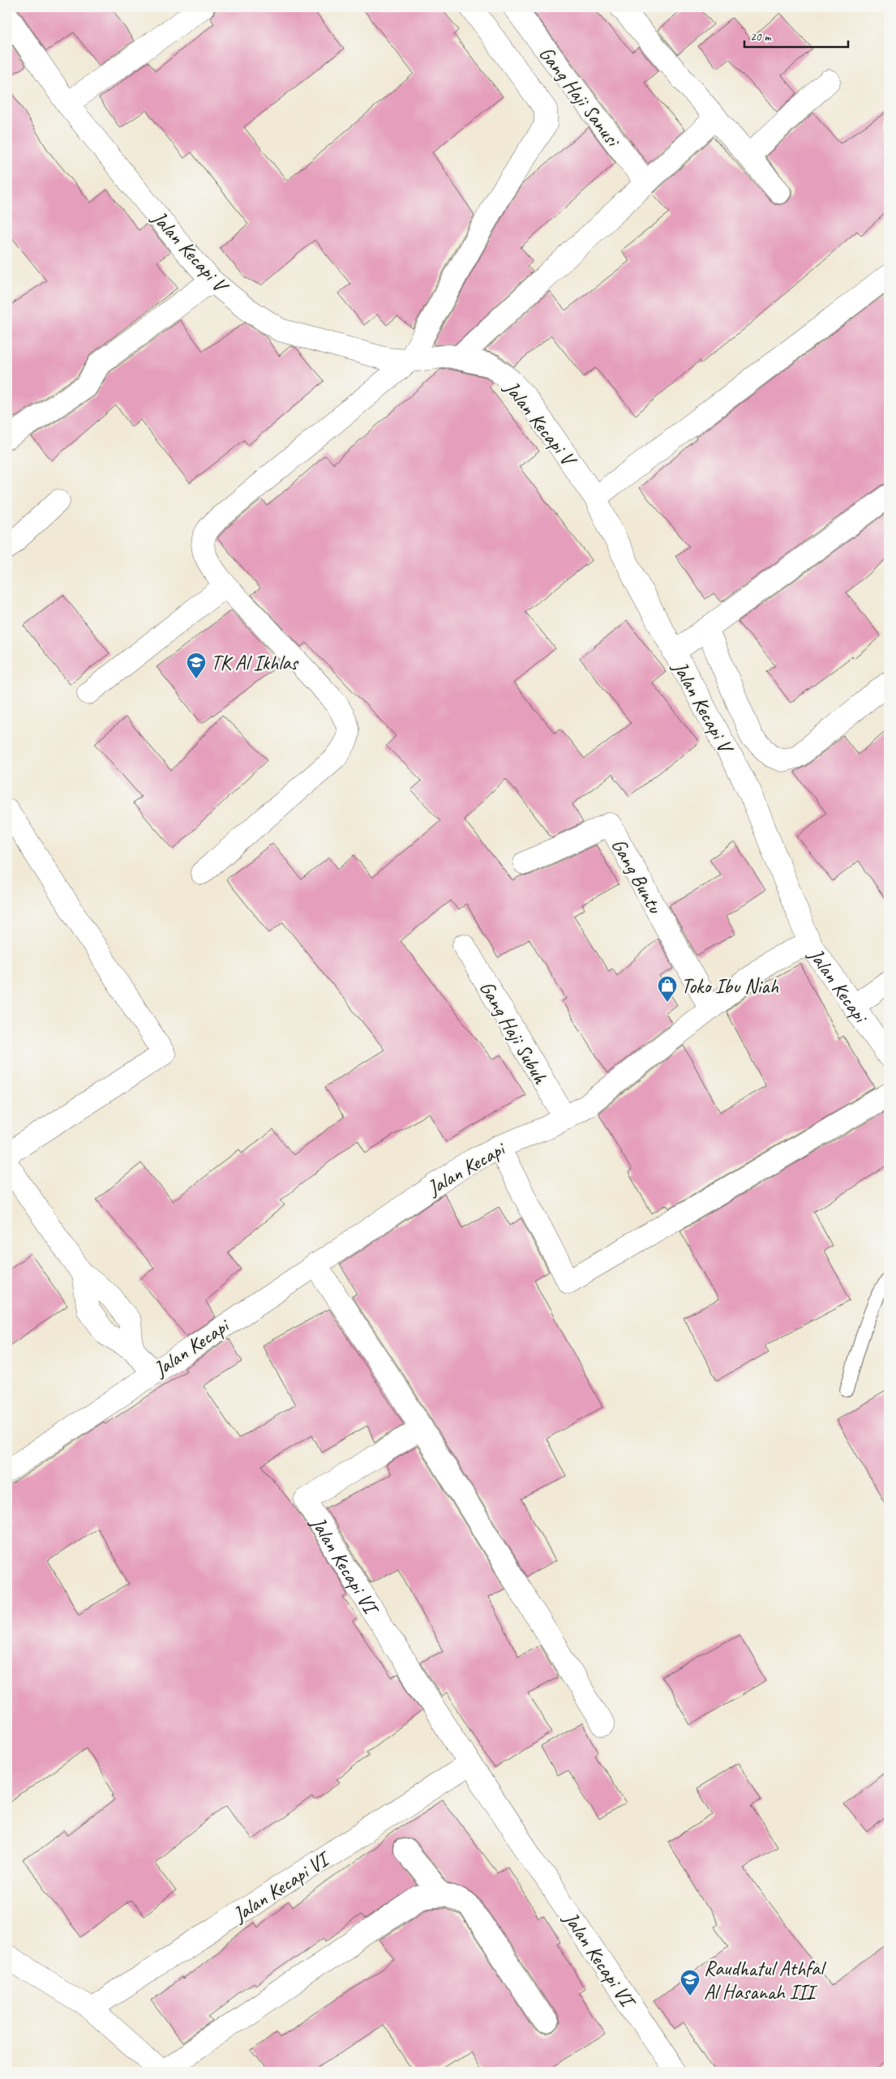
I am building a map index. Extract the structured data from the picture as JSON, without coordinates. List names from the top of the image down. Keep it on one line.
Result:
{"streets":{"street":["Gang Haji Sanusi","Jalan Kecapi V","Gang Buntu","Jalan Kecapi","Gang Haji Subuh","Jalan Kecapi VI"]},"crossings":[["Jalan Kecapi V","Jalan Kecapi"],["Gang Buntu","Jalan Kecapi"],["Jalan Kecapi","Gang Haji Subuh"]],"places":{"school or university":["TK Al Ikhlas","Raudhatul Athfal Al Hasanah III"],"shop":["Toko Ibu Niah"]},"scale_bar":"20 m"}
